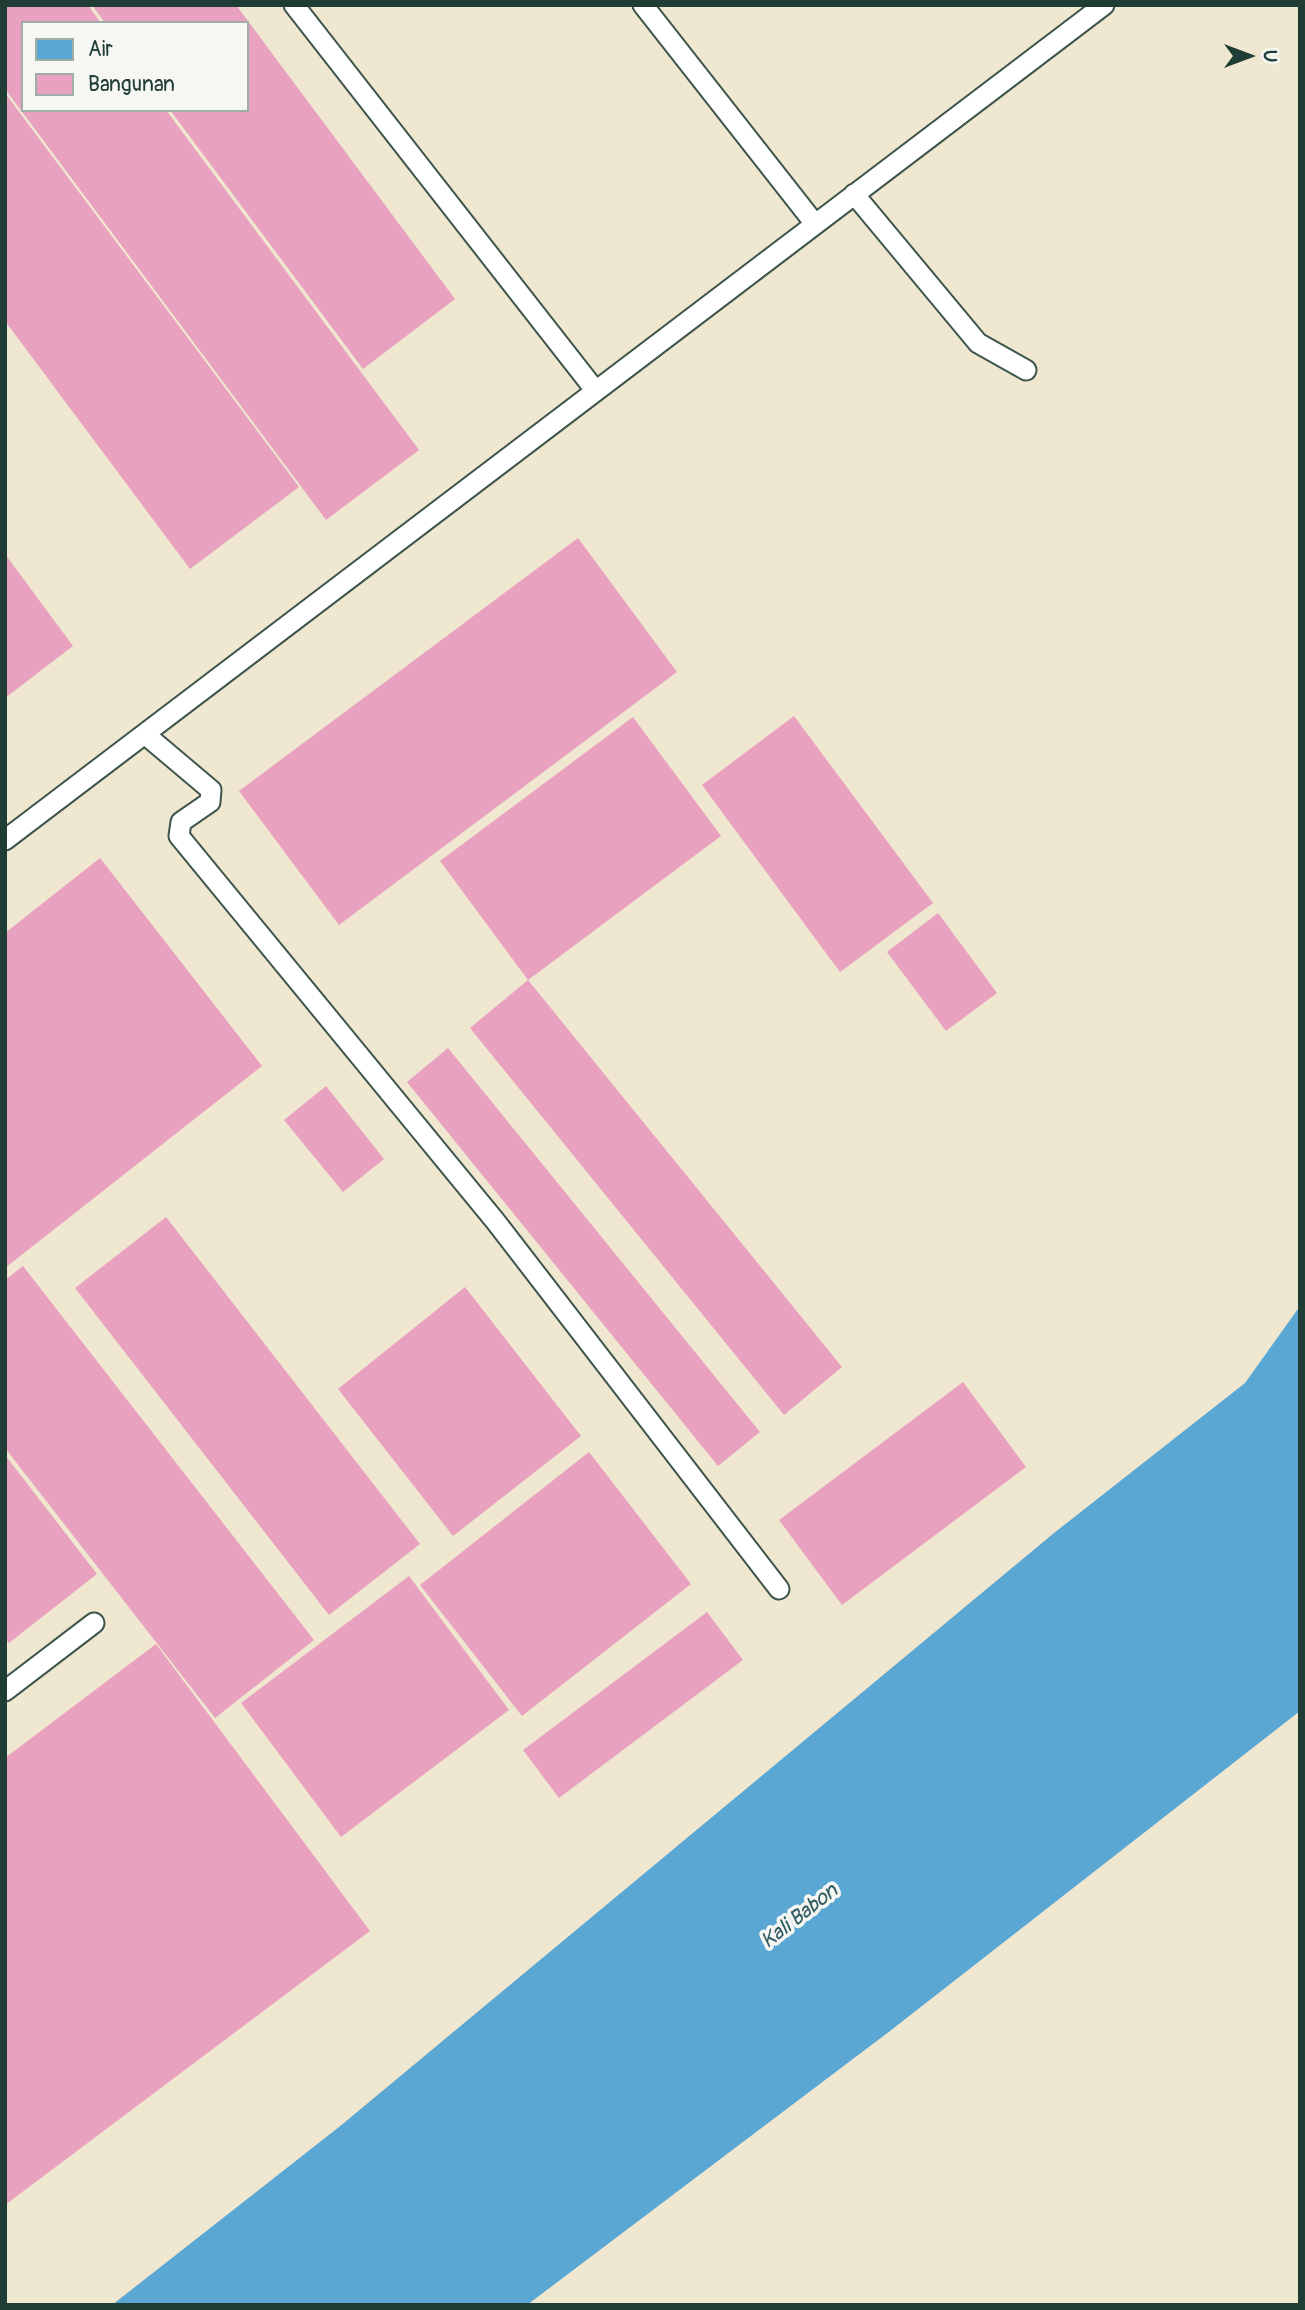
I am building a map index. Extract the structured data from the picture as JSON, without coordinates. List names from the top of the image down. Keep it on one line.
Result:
{"water":["Kali Babon"],"legend":["Air","Bangunan"],"north":"right"}
